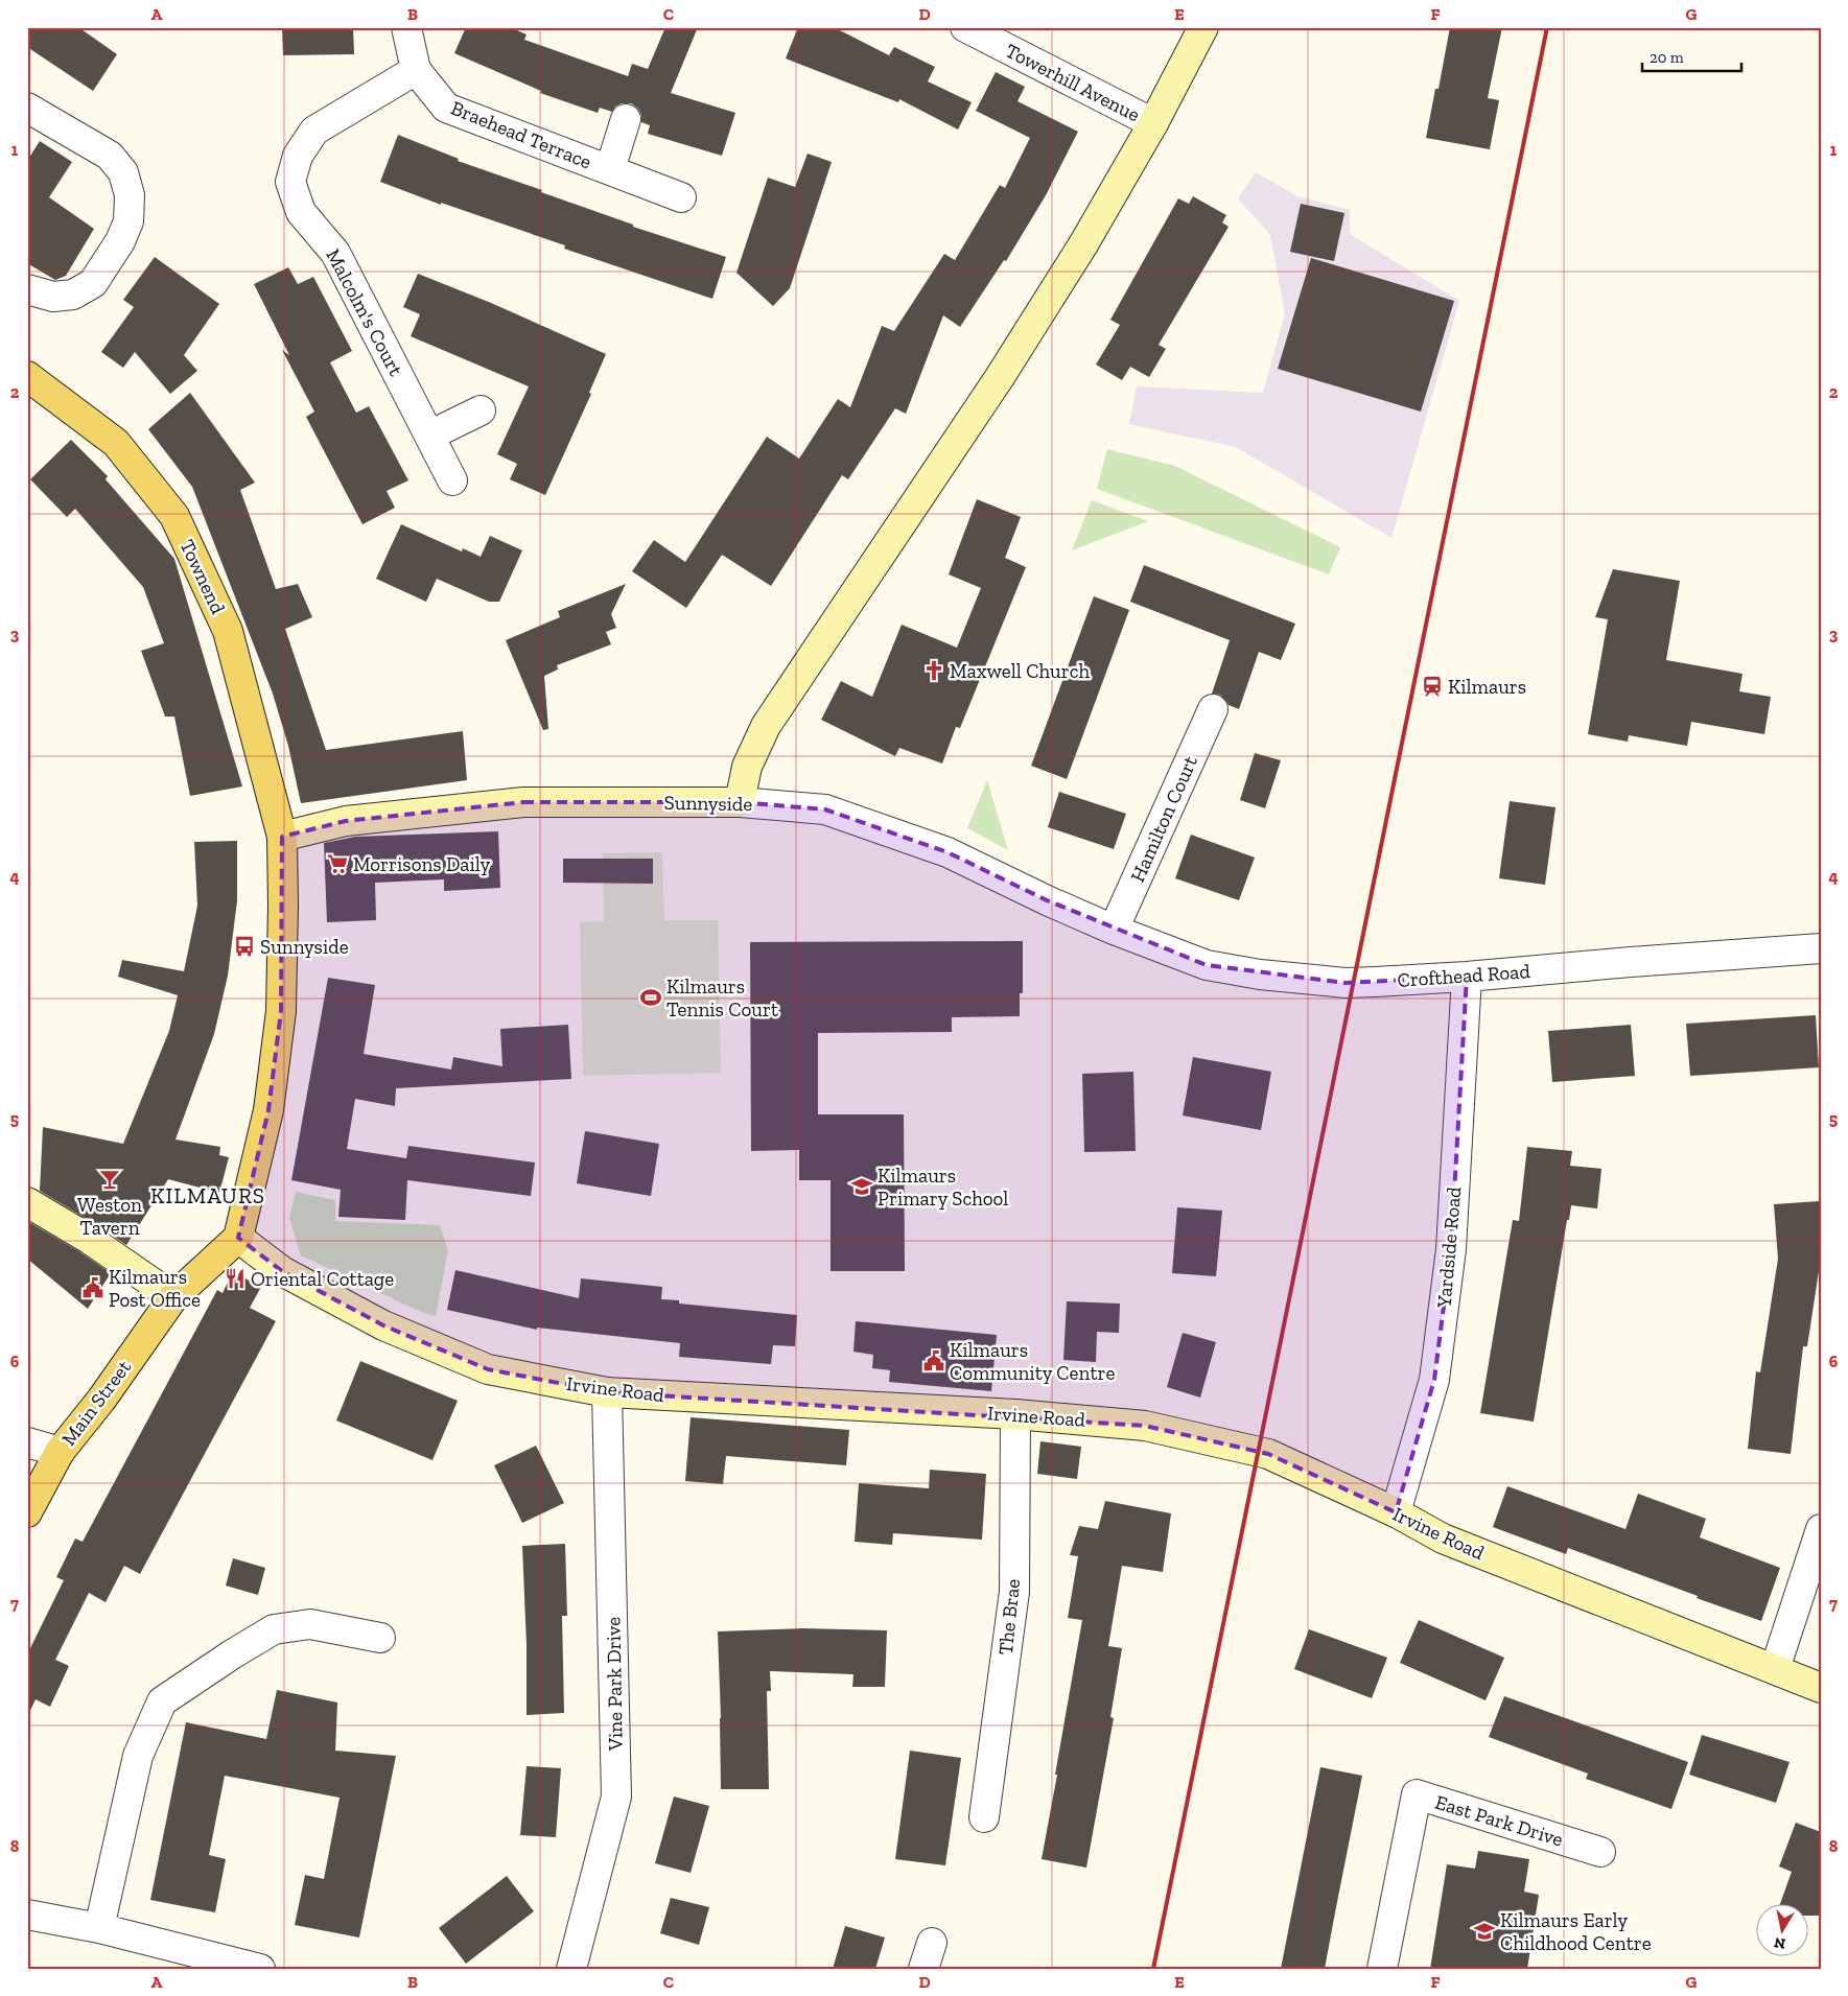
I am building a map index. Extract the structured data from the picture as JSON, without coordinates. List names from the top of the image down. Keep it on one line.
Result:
{"streets":{"main road":["Townend","Main Street"],"street":["Towerhill Avenue","Braehead Terrace","Malcolm's Court","Sunnyside","Hamilton Court","Crofthead Road","Yardside Road","Irvine Road","The Brae","Vine Park Drive","East Park Drive"]},"crossings":[["Braehead Terrace","Malcolm's Court"],["Townend","Sunnyside"],["Townend","Irvine Road"],["Townend","Main Street"],["Sunnyside","Hamilton Court"],["Sunnyside","Crofthead Road"],["Hamilton Court","Crofthead Road"],["Crofthead Road","Yardside Road"],["Yardside Road","Irvine Road"],["Irvine Road","Main Street"],["Irvine Road","The Brae"],["Irvine Road","Vine Park Drive"]],"districts":["KILMAURS"],"places":{"church":["Maxwell Church"],"station":["Kilmaurs"],"supermarket":["Morrisons Daily"],"bus stop":["Sunnyside"],"sports":["Kilmaurs Tennis Court"],"bar":["Weston Tavern"],"school or university":["Kilmaurs Primary School","Kilmaurs Early Childhood Centre"],"restaurant":["Oriental Cottage"],"public building":["Kilmaurs Post Office","Kilmaurs Community Centre"]},"scale_bar":"20 m","north":"bottom","grid":{"columns":["A","B","C","D","E","F","G"],"rows":["1","2","3","4","5","6","7","8"]}}
